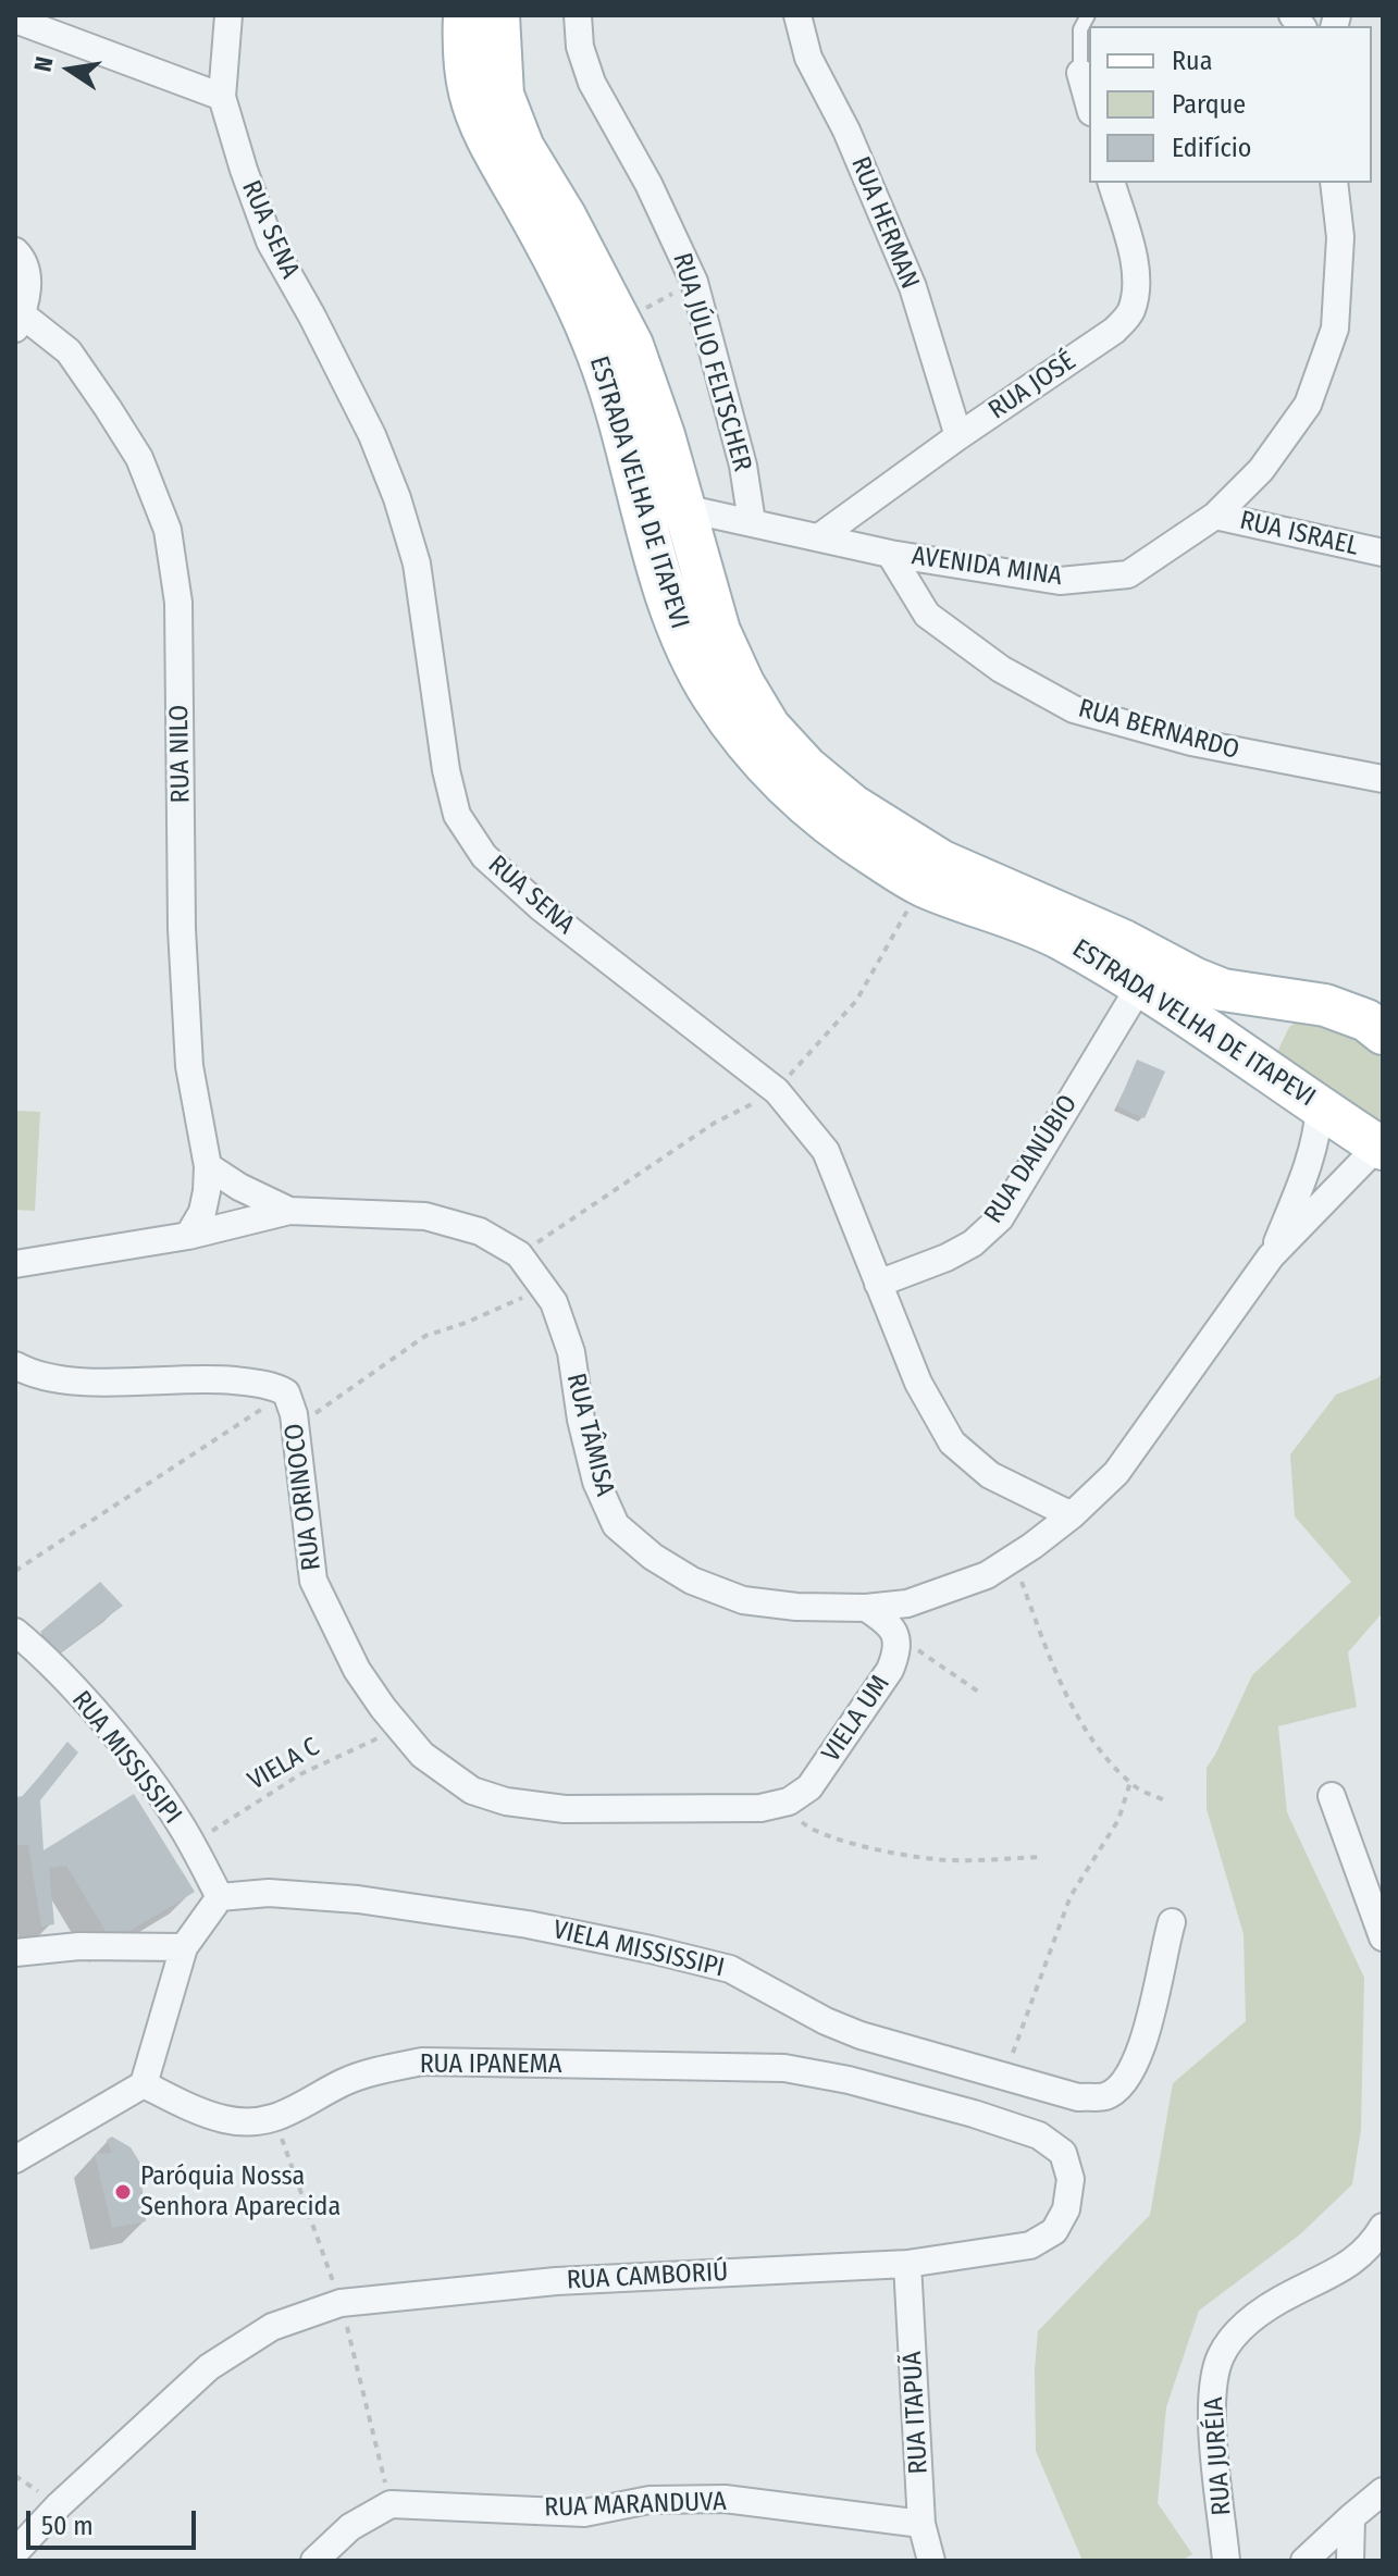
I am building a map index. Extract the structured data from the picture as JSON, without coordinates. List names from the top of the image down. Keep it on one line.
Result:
{"streets":{"main road":["ESTRADA VELHA DE ITAPEVI"],"street":["RUA HERMAN","RUA SENA","RUA JÚLIO FELTSCHER","RUA JOSÉ","RUA ISRAEL","AVENIDA MINA","RUA BERNARDO","RUA NILO","RUA DANÚBIO","RUA TÂMISA","RUA ORINOCO","VIELA UM","RUA MISSISSIPI","VIELA MISSISSIPI","RUA IPANEMA","RUA CAMBORIÚ","RUA ITAPUÃ","RUA JURÉIA","RUA MARANDUVA"],"path":["VIELA C"]},"crossings":[["RUA HERMAN","RUA JOSÉ"],["RUA SENA","RUA DANÚBIO"],["RUA SENA","RUA TÂMISA"],["RUA JÚLIO FELTSCHER","AVENIDA MINA"],["RUA JOSÉ","AVENIDA MINA"],["ESTRADA VELHA DE ITAPEVI","AVENIDA MINA"],["ESTRADA VELHA DE ITAPEVI","RUA DANÚBIO"],["ESTRADA VELHA DE ITAPEVI","RUA TÂMISA"],["RUA ISRAEL","AVENIDA MINA"],["AVENIDA MINA","RUA BERNARDO"],["RUA NILO","RUA TÂMISA"],["RUA ORINOCO","VIELA UM"],["RUA ORINOCO","VIELA C"],["RUA MISSISSIPI","VIELA C"],["RUA MISSISSIPI","VIELA MISSISSIPI"],["RUA IPANEMA","RUA CAMBORIÚ"],["RUA CAMBORIÚ","RUA ITAPUÃ"],["RUA ITAPUÃ","RUA MARANDUVA"]],"places":["Paróquia Nossa Senhora Aparecida"],"legend":["Rua","Parque","Edifício"],"scale_bar":"50 m","north":"left"}
